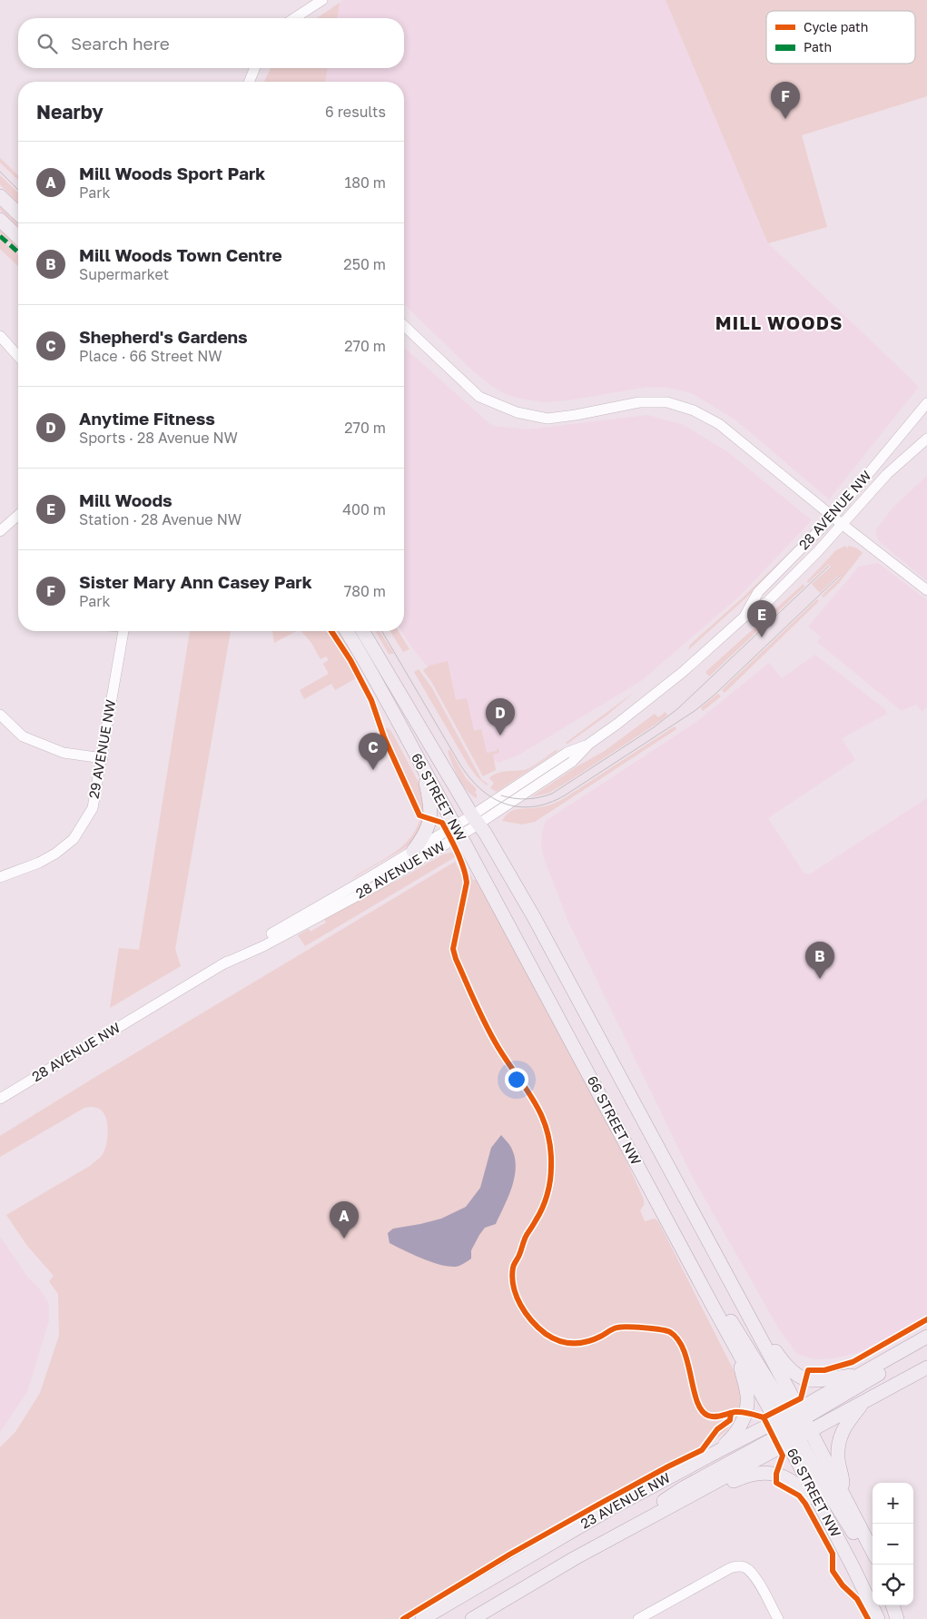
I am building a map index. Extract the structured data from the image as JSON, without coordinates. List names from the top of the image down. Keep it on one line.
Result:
{"streets":{"main road":["66 STREET NW","23 AVENUE NW"],"street":["28 AVENUE NW","29 AVENUE NW"]},"crossings":[["28 AVENUE NW","66 STREET NW"],["66 STREET NW","23 AVENUE NW"]],"districts":["MILL WOODS"],"legend":["Cycle path","Path"],"page":{"search":"Search here","pins":["F","E","D","C","B","A"],"heading":["Nearby","6 results"],"list":[{"mark":"A","name":"Mill Woods Sport Park","note":"Park","value":"180 m"},{"mark":"B","name":"Mill Woods Town Centre","note":"Supermarket","value":"250 m"},{"mark":"C","name":"Shepherd's Gardens","note":"Place · 66 Street NW","value":"270 m"},{"mark":"D","name":"Anytime Fitness","note":"Sports · 28 Avenue NW","value":"270 m"},{"mark":"E","name":"Mill Woods","note":"Station · 28 Avenue NW","value":"400 m"},{"mark":"F","name":"Sister Mary Ann Casey Park","note":"Park","value":"780 m"}],"map_buttons":["+","−"]}}
